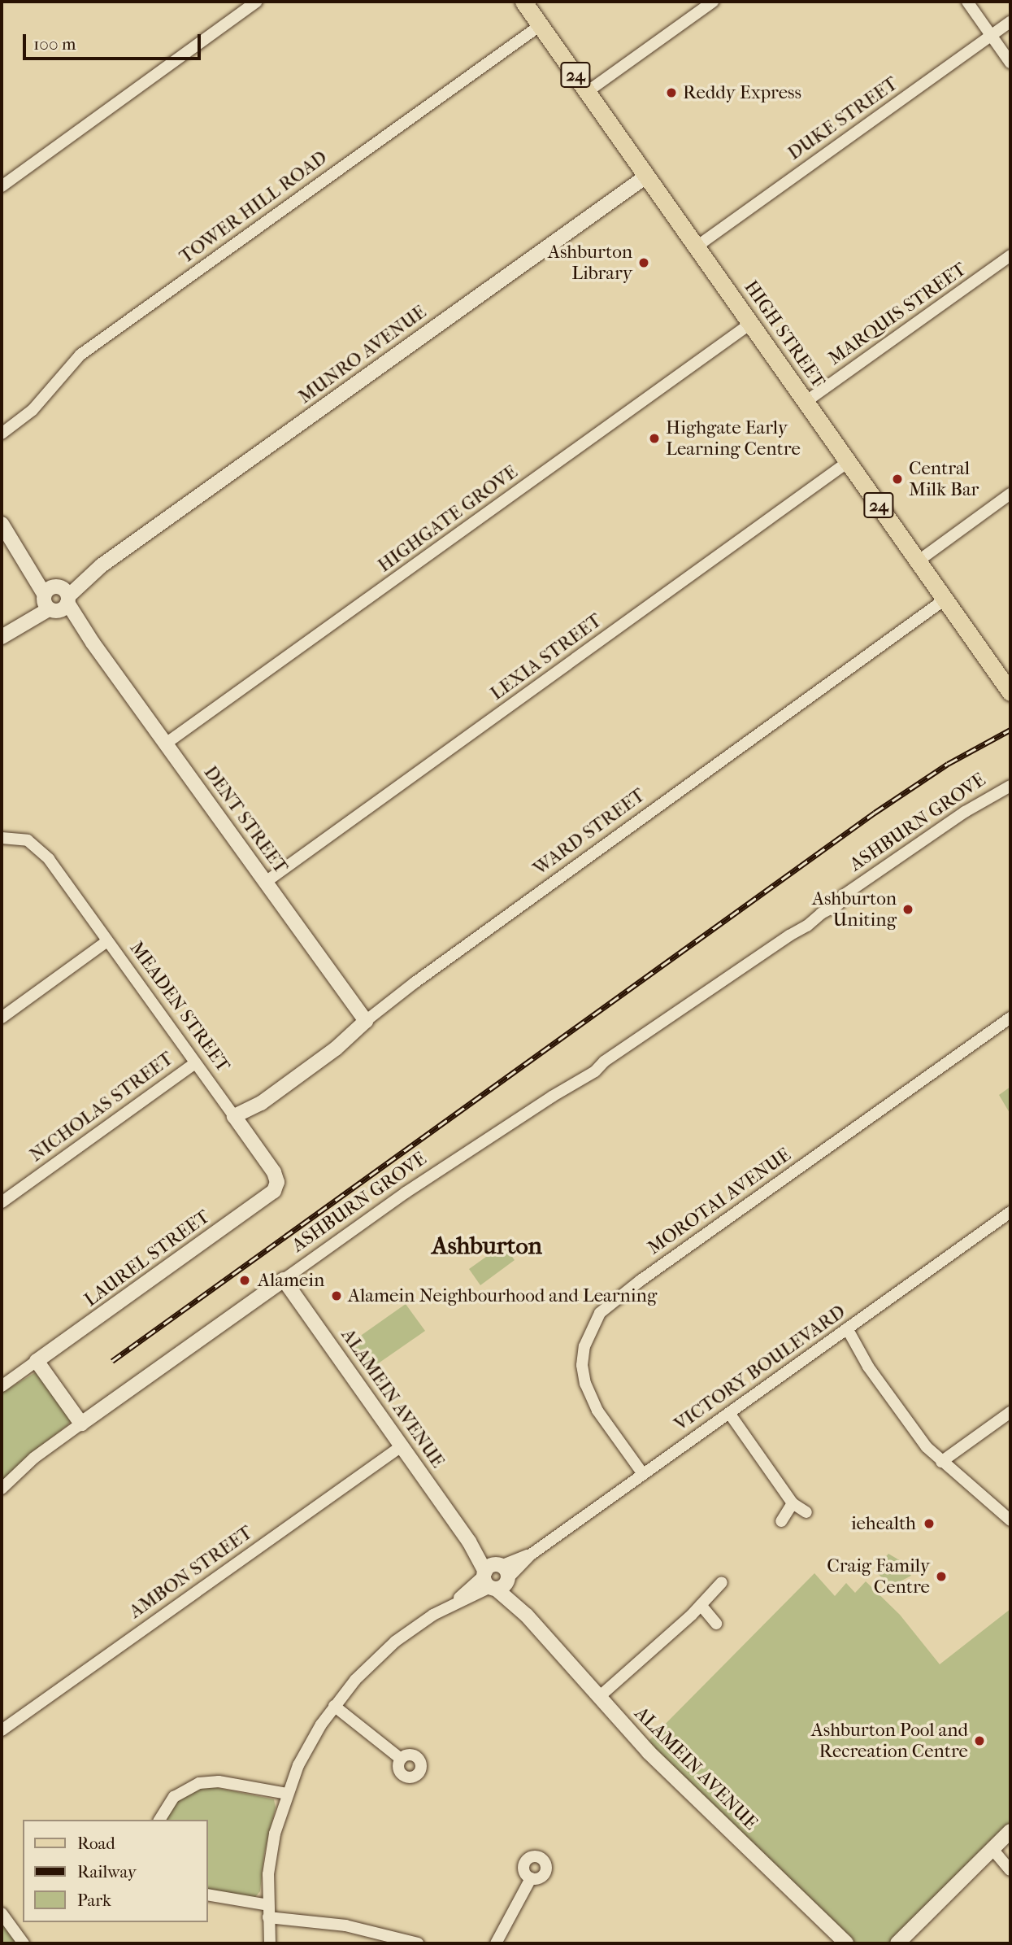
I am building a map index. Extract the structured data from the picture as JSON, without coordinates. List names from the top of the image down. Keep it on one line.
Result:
{"streets":{"main road":["24","HIGH STREET"],"street":["DUKE STREET","TOWER HILL ROAD","MARQUIS STREET","MUNRO AVENUE","HIGHGATE GROVE","LEXIA STREET","DENT STREET","ASHBURN GROVE","WARD STREET","MEADEN STREET","NICHOLAS STREET","MOROTAI AVENUE","LAUREL STREET","VICTORY BOULEVARD","ALAMEIN AVENUE","AMBON STREET"]},"crossings":[["DUKE STREET","HIGH STREET"],["TOWER HILL ROAD","HIGH STREET"],["MARQUIS STREET","HIGH STREET"],["HIGH STREET","MUNRO AVENUE"],["HIGH STREET","HIGHGATE GROVE"],["HIGH STREET","LEXIA STREET"],["HIGH STREET","WARD STREET"],["MUNRO AVENUE","DENT STREET"],["HIGHGATE GROVE","DENT STREET"],["LEXIA STREET","DENT STREET"],["DENT STREET","WARD STREET"],["ASHBURN GROVE","ALAMEIN AVENUE"],["WARD STREET","MEADEN STREET"],["MEADEN STREET","NICHOLAS STREET"],["MEADEN STREET","LAUREL STREET"],["MOROTAI AVENUE","VICTORY BOULEVARD"],["VICTORY BOULEVARD","ALAMEIN AVENUE"],["ALAMEIN AVENUE","AMBON STREET"]],"districts":["Ashburton"],"places":["Reddy Express","Ashburton Library","Highgate Early Learning Centre","Central Milk Bar","Ashburton Uniting","Alamein","Alamein Neighbourhood and Learning","iehealth","Craig Family Centre","Ashburton Pool and Recreation Centre"],"legend":["Road","Railway","Park"],"scale_bar":"100 m"}
